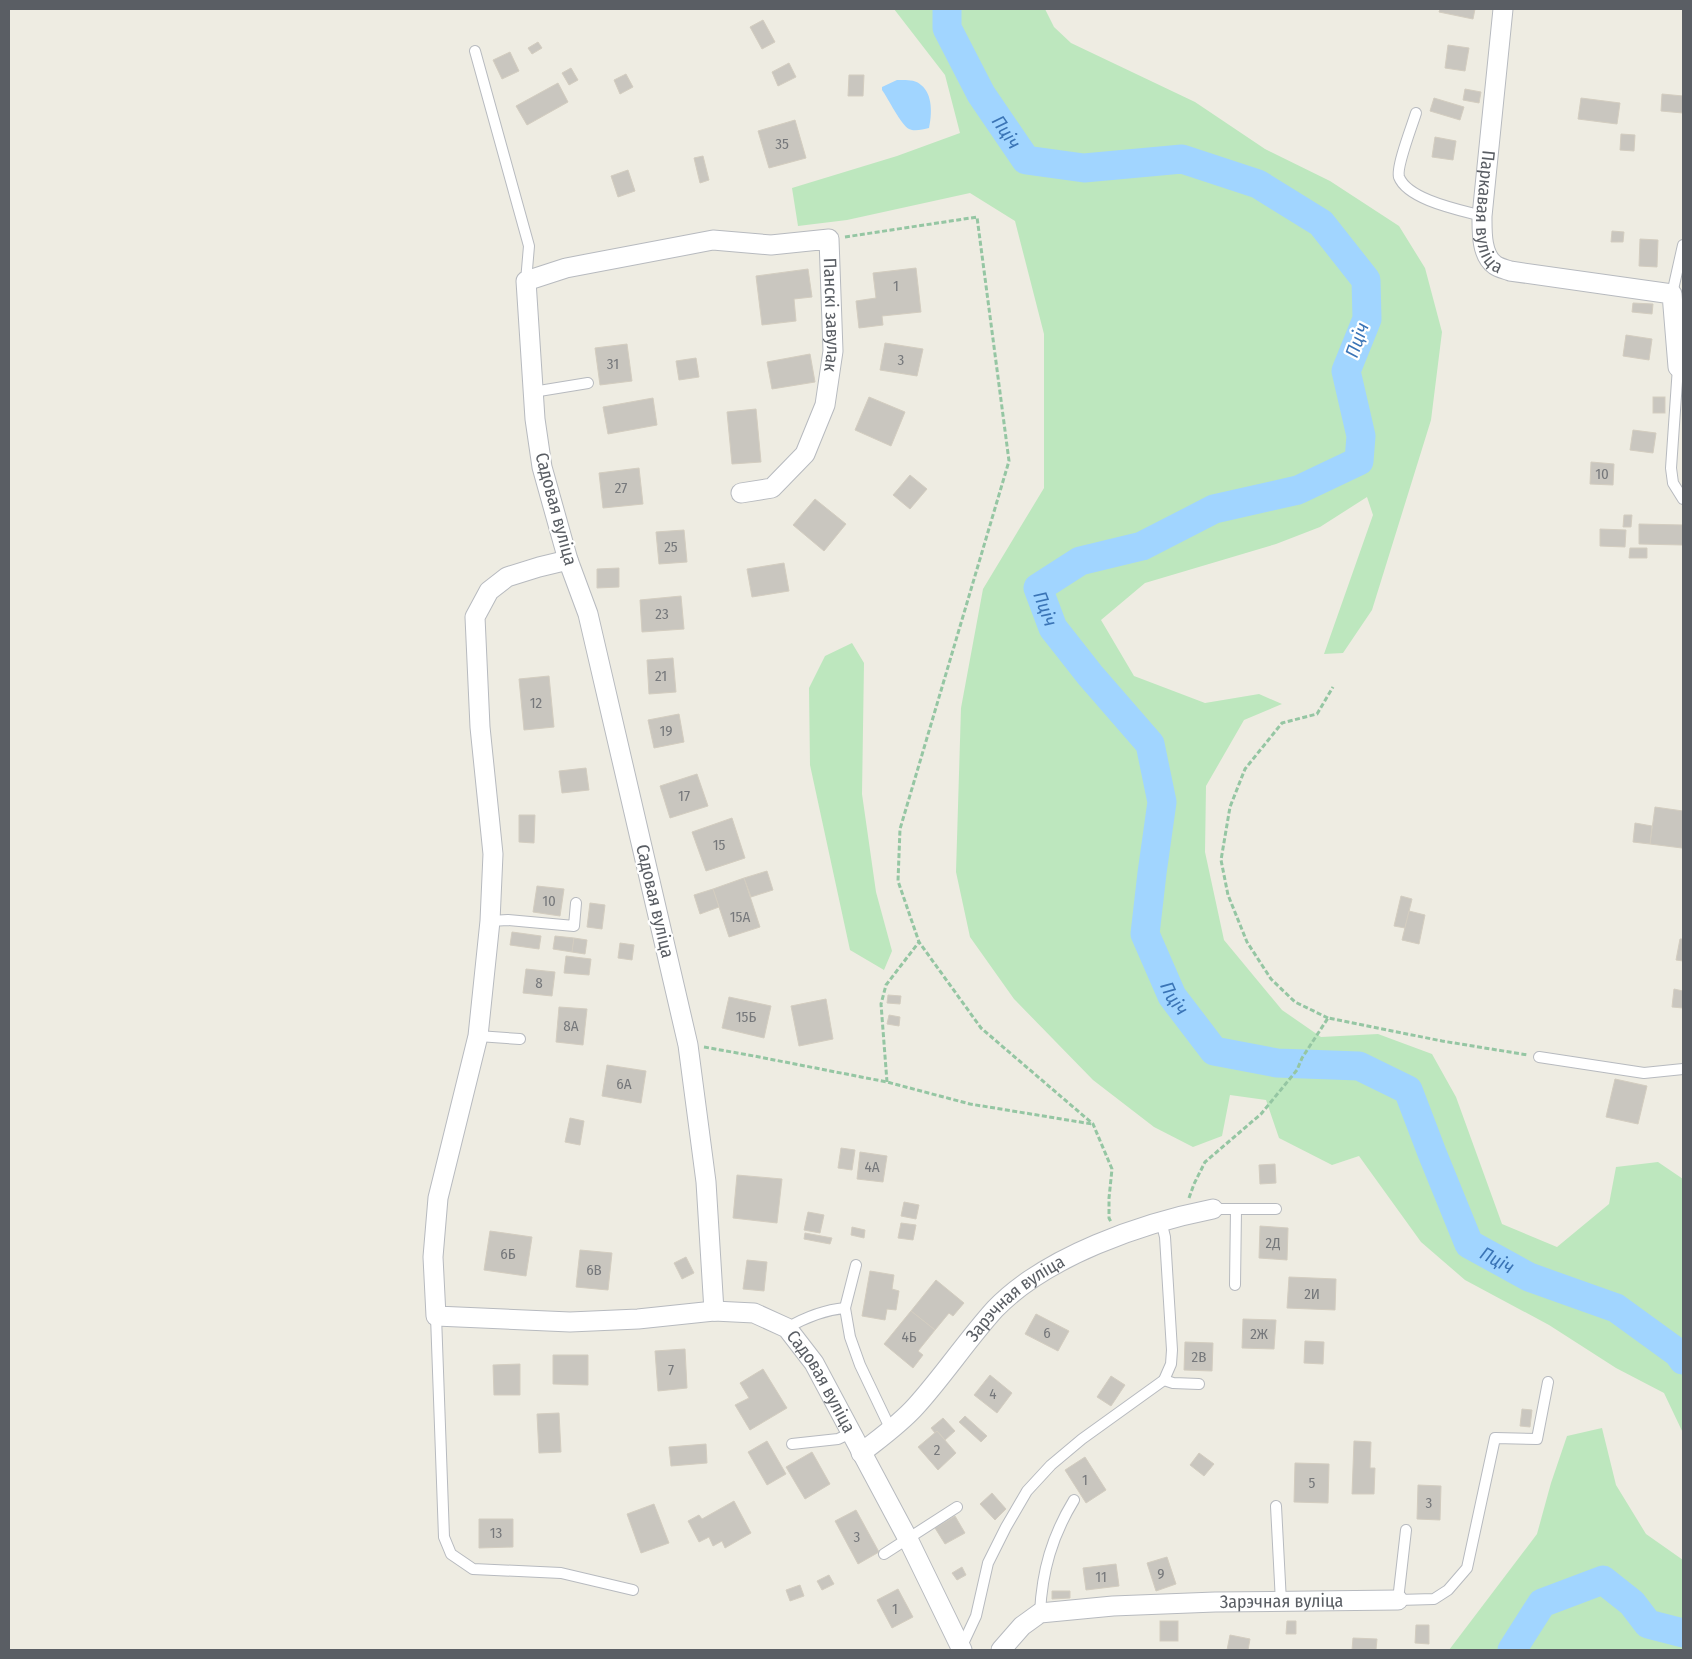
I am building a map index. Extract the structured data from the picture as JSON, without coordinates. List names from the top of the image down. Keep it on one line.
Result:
{"streets":{"street":["Паркавая вуліца","Панскі завулак","Садовая вуліца","Зарэчная вуліца"]},"crossings":[["Панскі завулак","Садовая вуліца"],["Садовая вуліца","Зарэчная вуліца"]],"water":["Пціч"],"house_numbers":["35","1","3","31","10","27","25","23","21","12","19","17","15","10","15А","8","15Б","8А","6А","4А","2Д","6Б","6В","2И","6","2Ж","4Б","2В","7","4","2","1","5","3","13","3","9","11","1"]}
